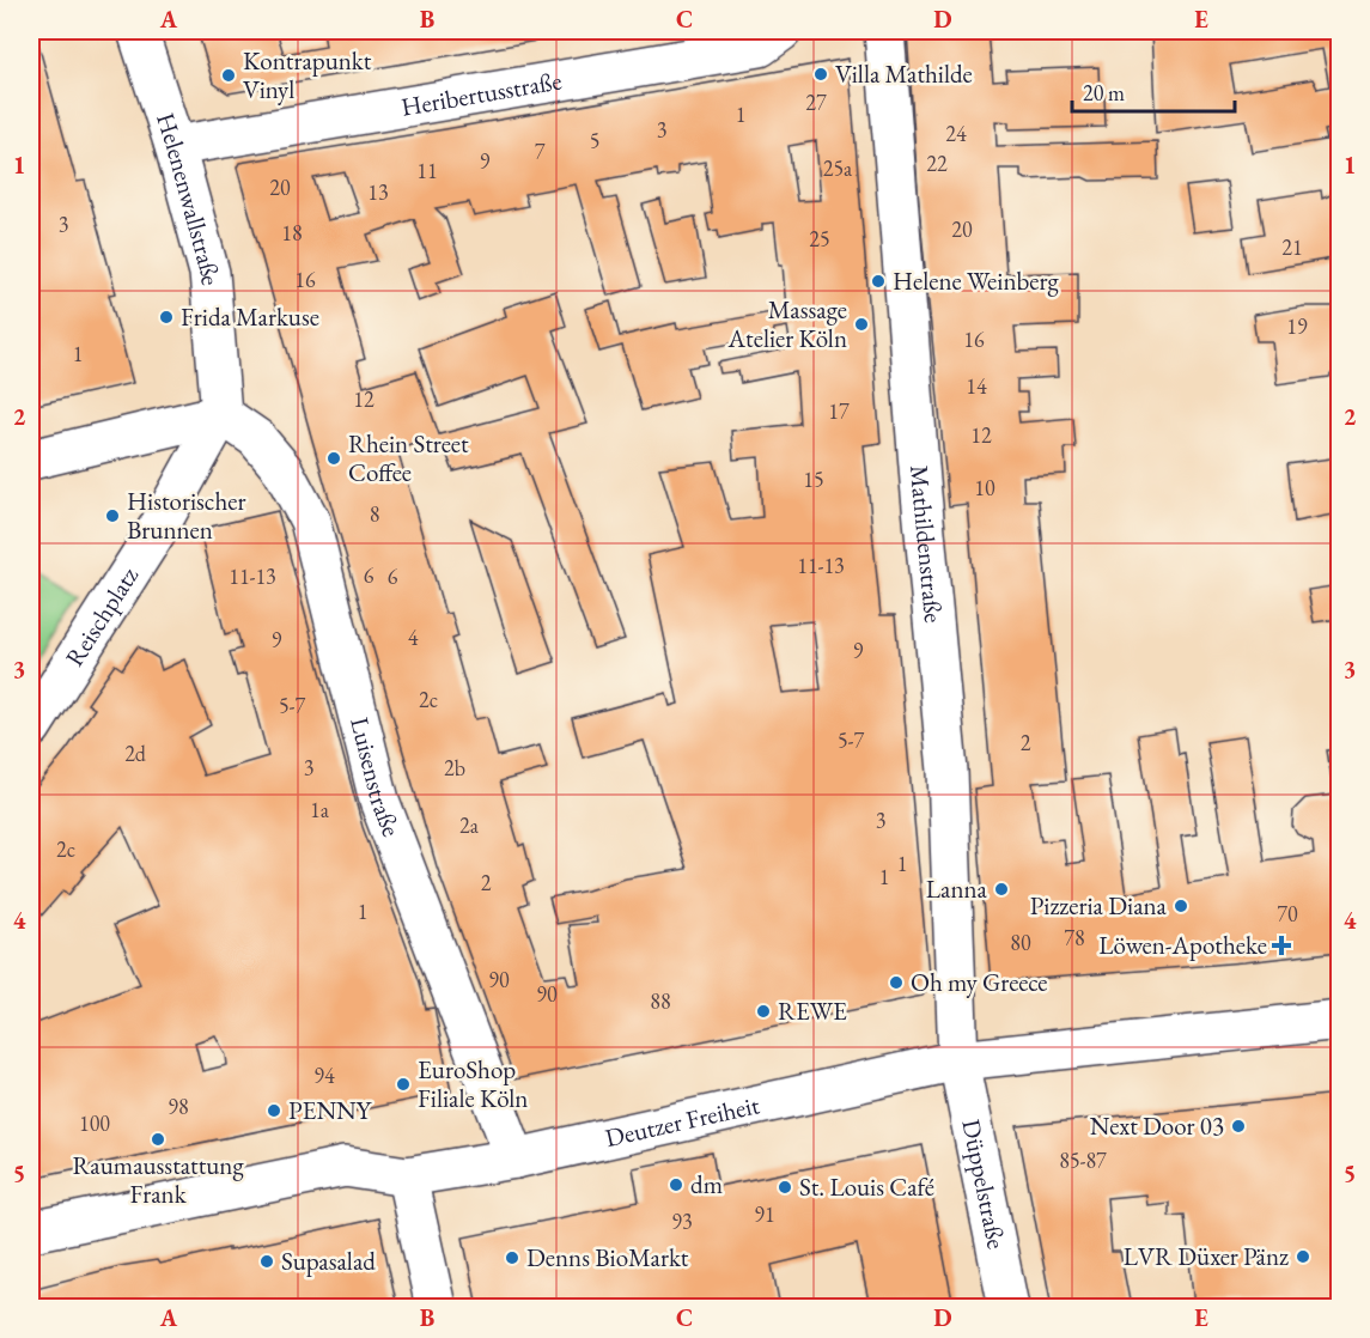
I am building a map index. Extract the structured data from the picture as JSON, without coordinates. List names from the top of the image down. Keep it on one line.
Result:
{"streets":{"street":["Heribertusstraße","Helenenwallstraße","Mathildenstraße","Reischplatz","Luisenstraße","Deutzer Freiheit","Düppelstraße"]},"crossings":[["Heribertusstraße","Helenenwallstraße"],["Helenenwallstraße","Reischplatz"],["Helenenwallstraße","Luisenstraße"],["Mathildenstraße","Deutzer Freiheit"],["Mathildenstraße","Düppelstraße"],["Reischplatz","Luisenstraße"],["Luisenstraße","Deutzer Freiheit"],["Deutzer Freiheit","Düppelstraße"]],"places":{"other":["Villa Mathilde","Kontrapunkt Vinyl","Helene Weinberg","Frida Markuse","Massage Atelier Köln","Rhein Street Coffee","Historischer Brunnen","Lanna","Pizzeria Diana","Oh my Greece","REWE","EuroShop Filiale Köln","PENNY","Next Door 03","Raumausstattung Frank","dm","St. Louis Café","LVR Düxer Pänz","Denns BioMarkt","Supasalad"],"health":["Löwen-Apotheke"]},"house_numbers":["27","1","3","24","5","7","9","22","25a","11","20","13","3","20","18","25","21","16","19","16","1","14","12","17","12","15","10","8","11-13","6","11-13","6","4","9","9","2c","5-7","5-7","2","2d","3","2b","1a","3","2a","2c","1","1","2","1","70","78","80","90","90","88","94","98","100","85-87","91","93"],"scale_bar":"20 m","grid":{"columns":["A","B","C","D","E"],"rows":["1","2","3","4","5"]}}
